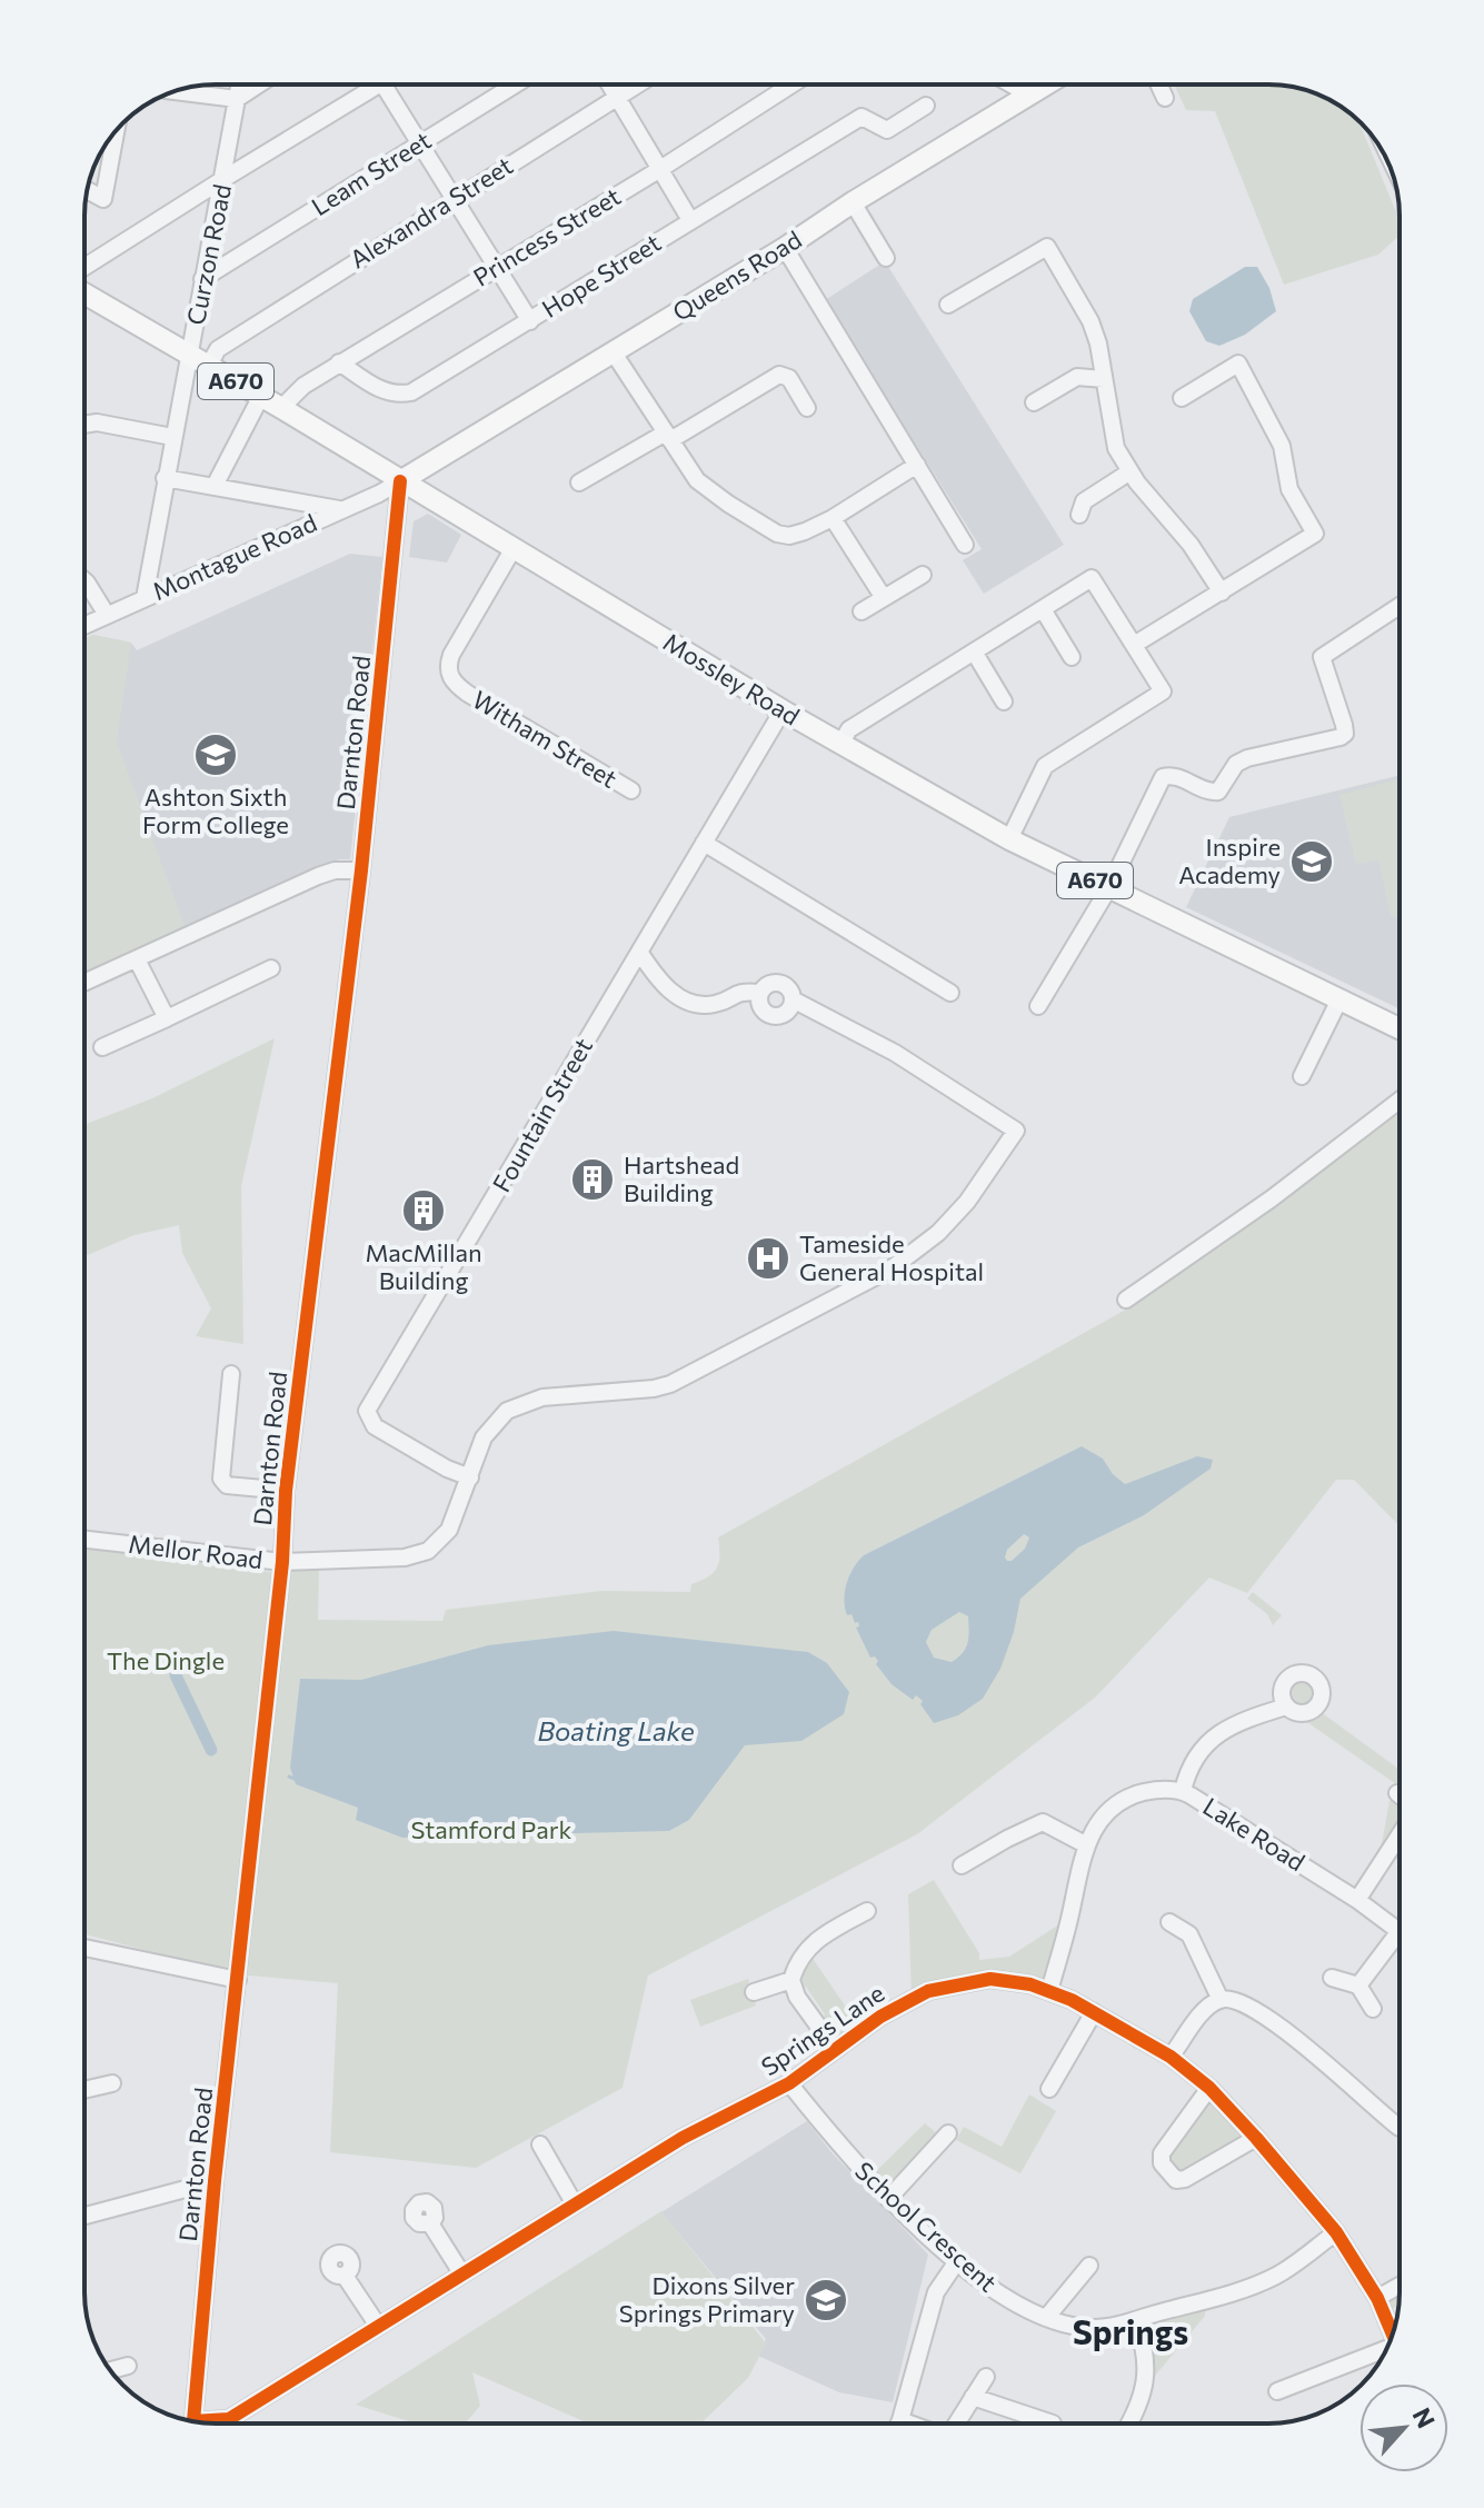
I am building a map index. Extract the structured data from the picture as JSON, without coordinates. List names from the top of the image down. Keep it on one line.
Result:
{"streets":{"main road":["Queens Road","A670","Mossley Road"],"street":["Leam Street","Alexandra Street","Princess Street","Curzon Road","Hope Street","Montague Road","Darnton Road","Witham Street","Fountain Street","Mellor Road","Lake Road","Springs Lane","School Crescent"]},"crossings":[["Leam Street","Curzon Road"],["Alexandra Street","Curzon Road"],["Alexandra Street","Mossley Road"],["Princess Street","Hope Street"],["Princess Street","Mossley Road"],["Curzon Road","Montague Road"],["Curzon Road","Mossley Road"],["Queens Road","Montague Road"],["Queens Road","Mossley Road"],["Queens Road","Darnton Road"],["Montague Road","Mossley Road"],["Montague Road","Darnton Road"],["Mossley Road","Darnton Road"],["Mossley Road","Witham Street"],["Mossley Road","Fountain Street"],["Darnton Road","Mellor Road"],["Fountain Street","Mellor Road"],["Lake Road","Springs Lane"],["Springs Lane","School Crescent"]],"districts":["Springs"],"water":["Boating Lake"],"parks":["The Dingle","Stamford Park"],"places":{"school or university":["Ashton Sixth Form College","Inspire Academy","Dixons Silver Springs Primary"],"building":["Hartshead Building","MacMillan Building"],"hospital":["Tameside General Hospital"]},"north":"top right"}
